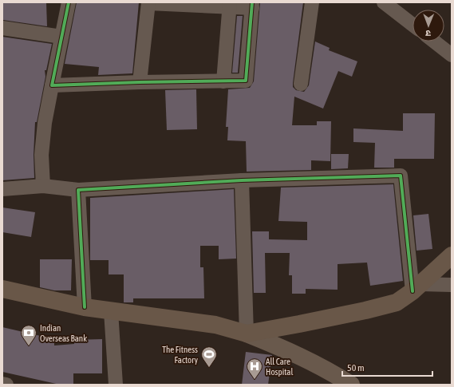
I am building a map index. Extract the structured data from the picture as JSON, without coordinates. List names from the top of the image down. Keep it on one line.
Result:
{"places":{"bank":["Indian Overseas Bank"],"sports":["The Fitness Factory"],"hospital":["All Care Hospital"]},"scale_bar":"50 m","north":"bottom"}
